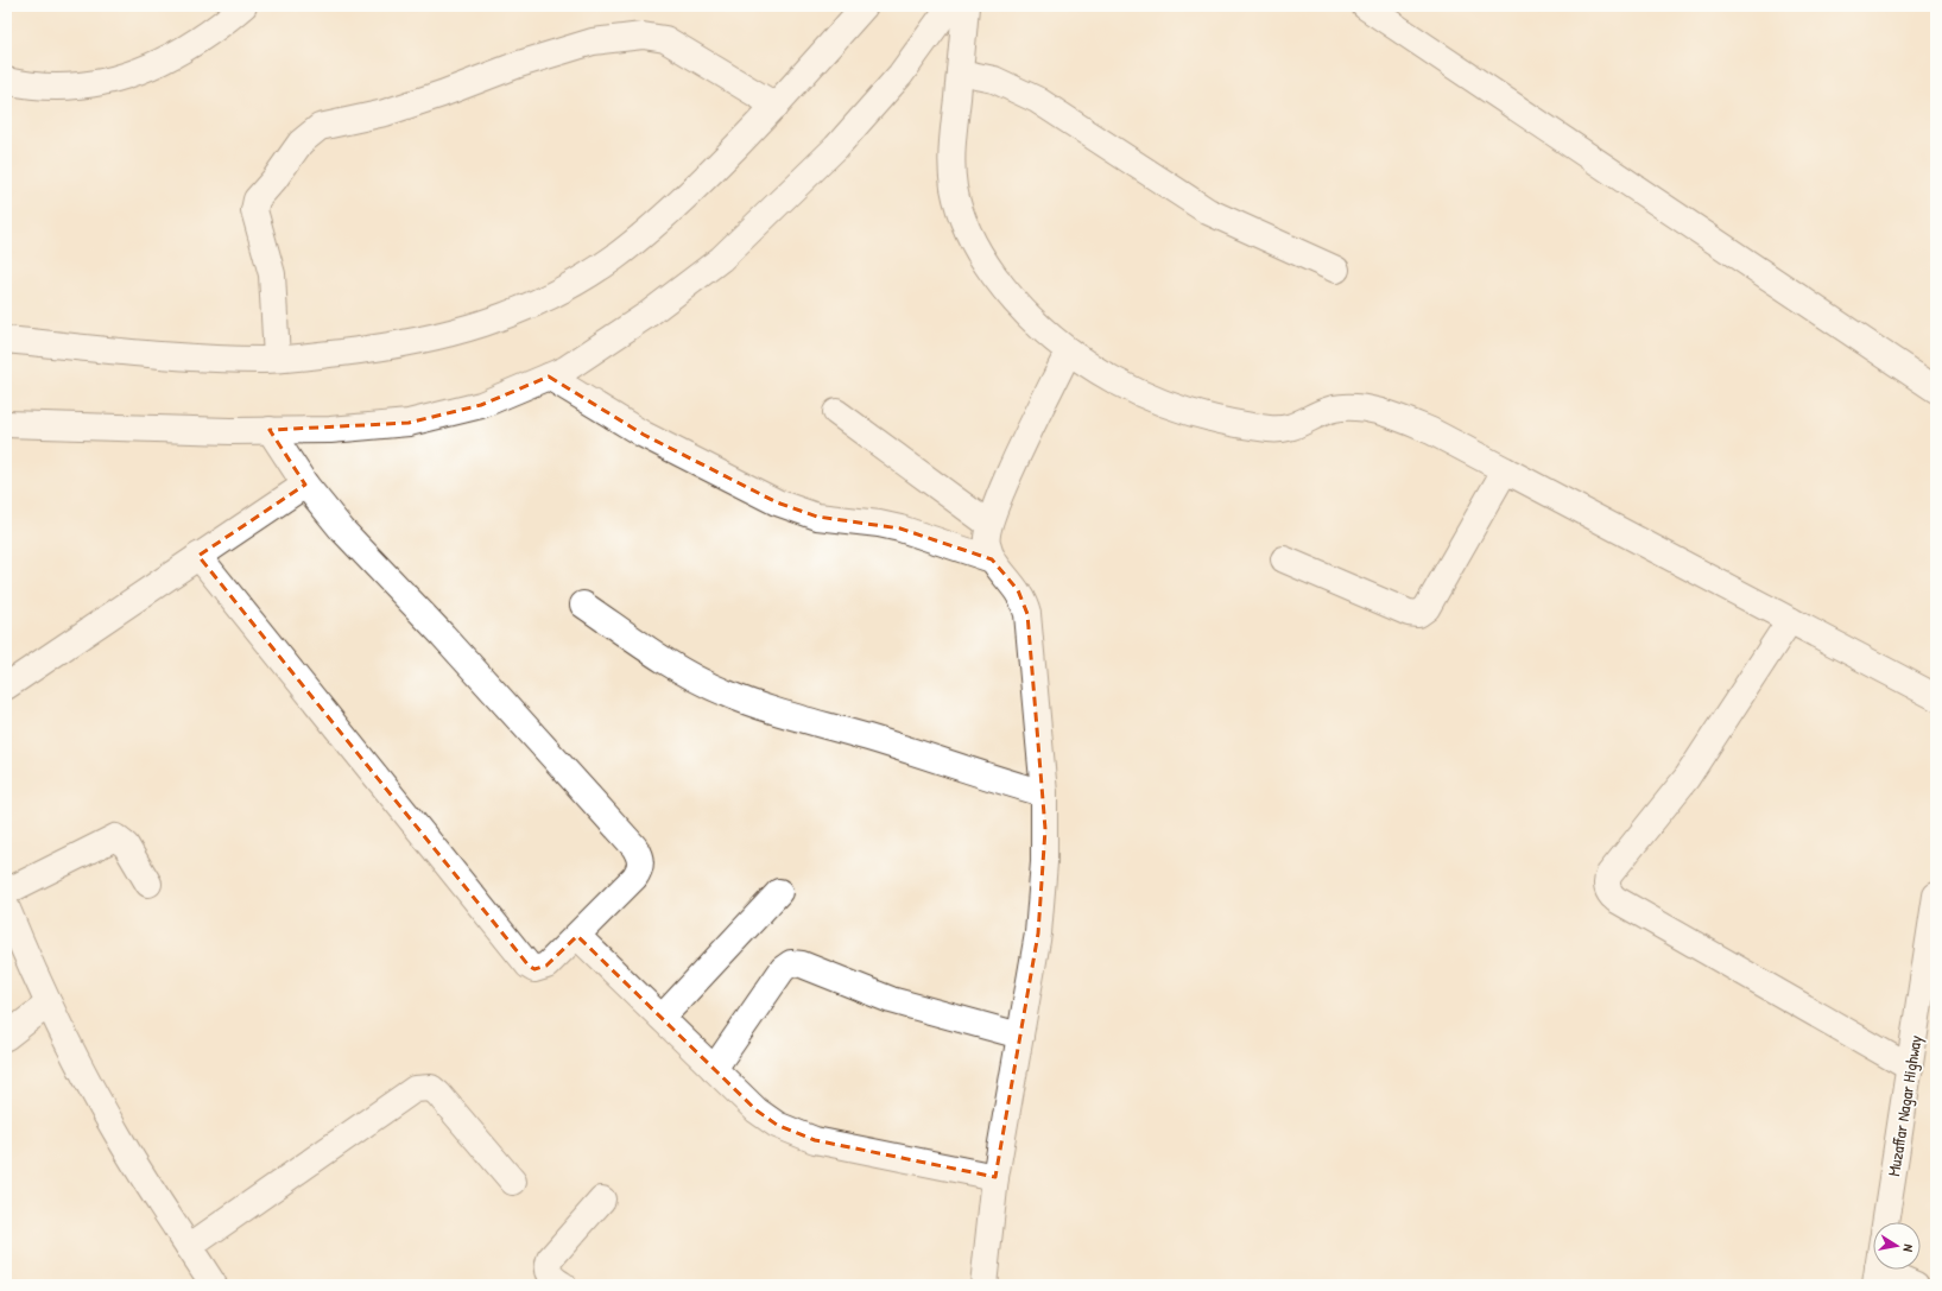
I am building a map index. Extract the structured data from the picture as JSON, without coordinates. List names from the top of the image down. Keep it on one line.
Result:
{"streets":{"main road":["Muzaffar Nagar Highway"]},"north":"right"}
